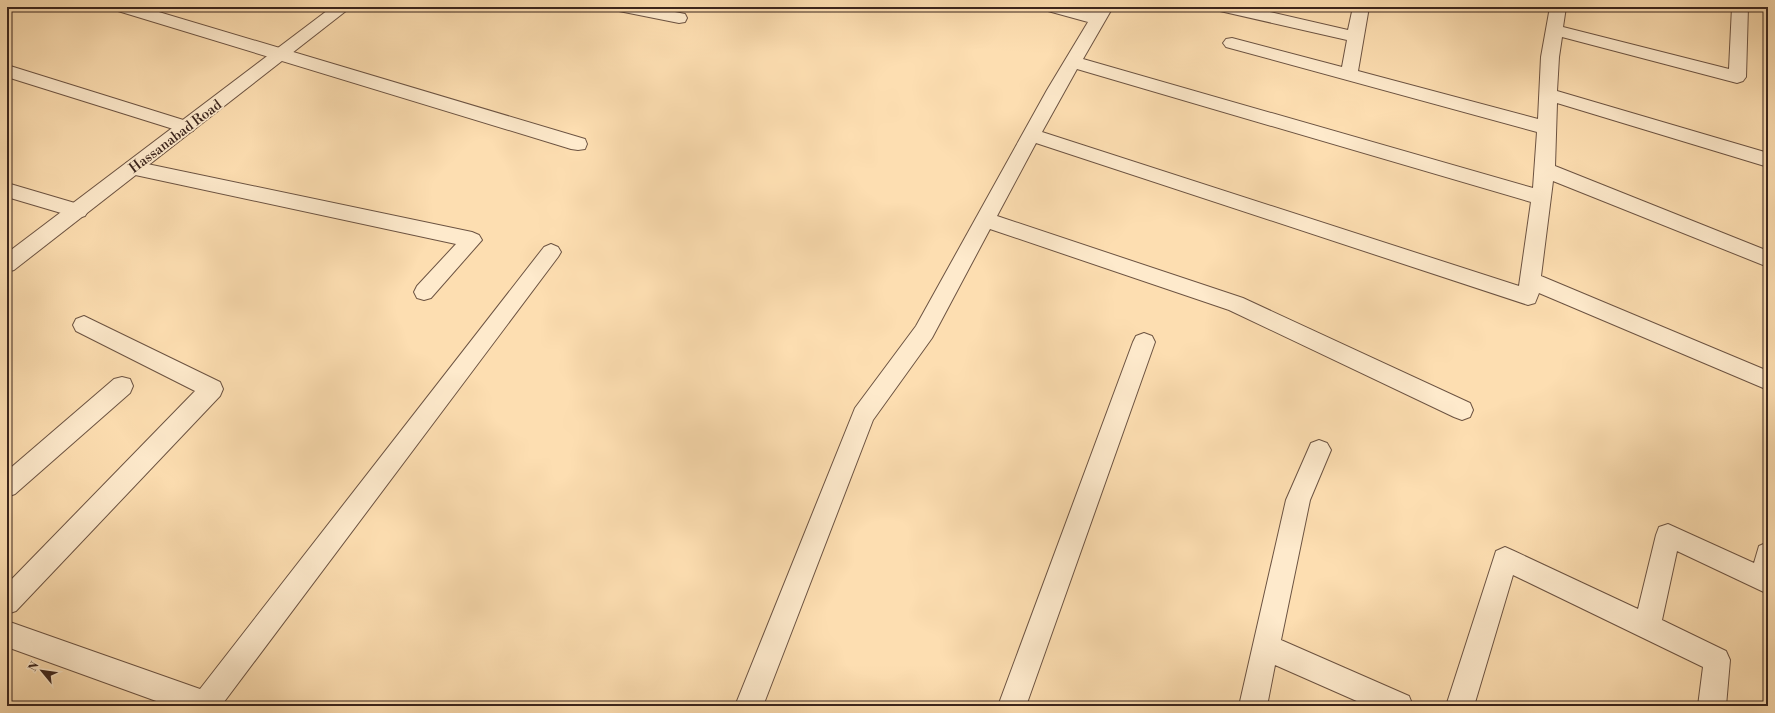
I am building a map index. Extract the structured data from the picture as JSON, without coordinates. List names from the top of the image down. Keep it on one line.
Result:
{"streets":{"street":["Hassanabad Road"]},"north":"top left"}
